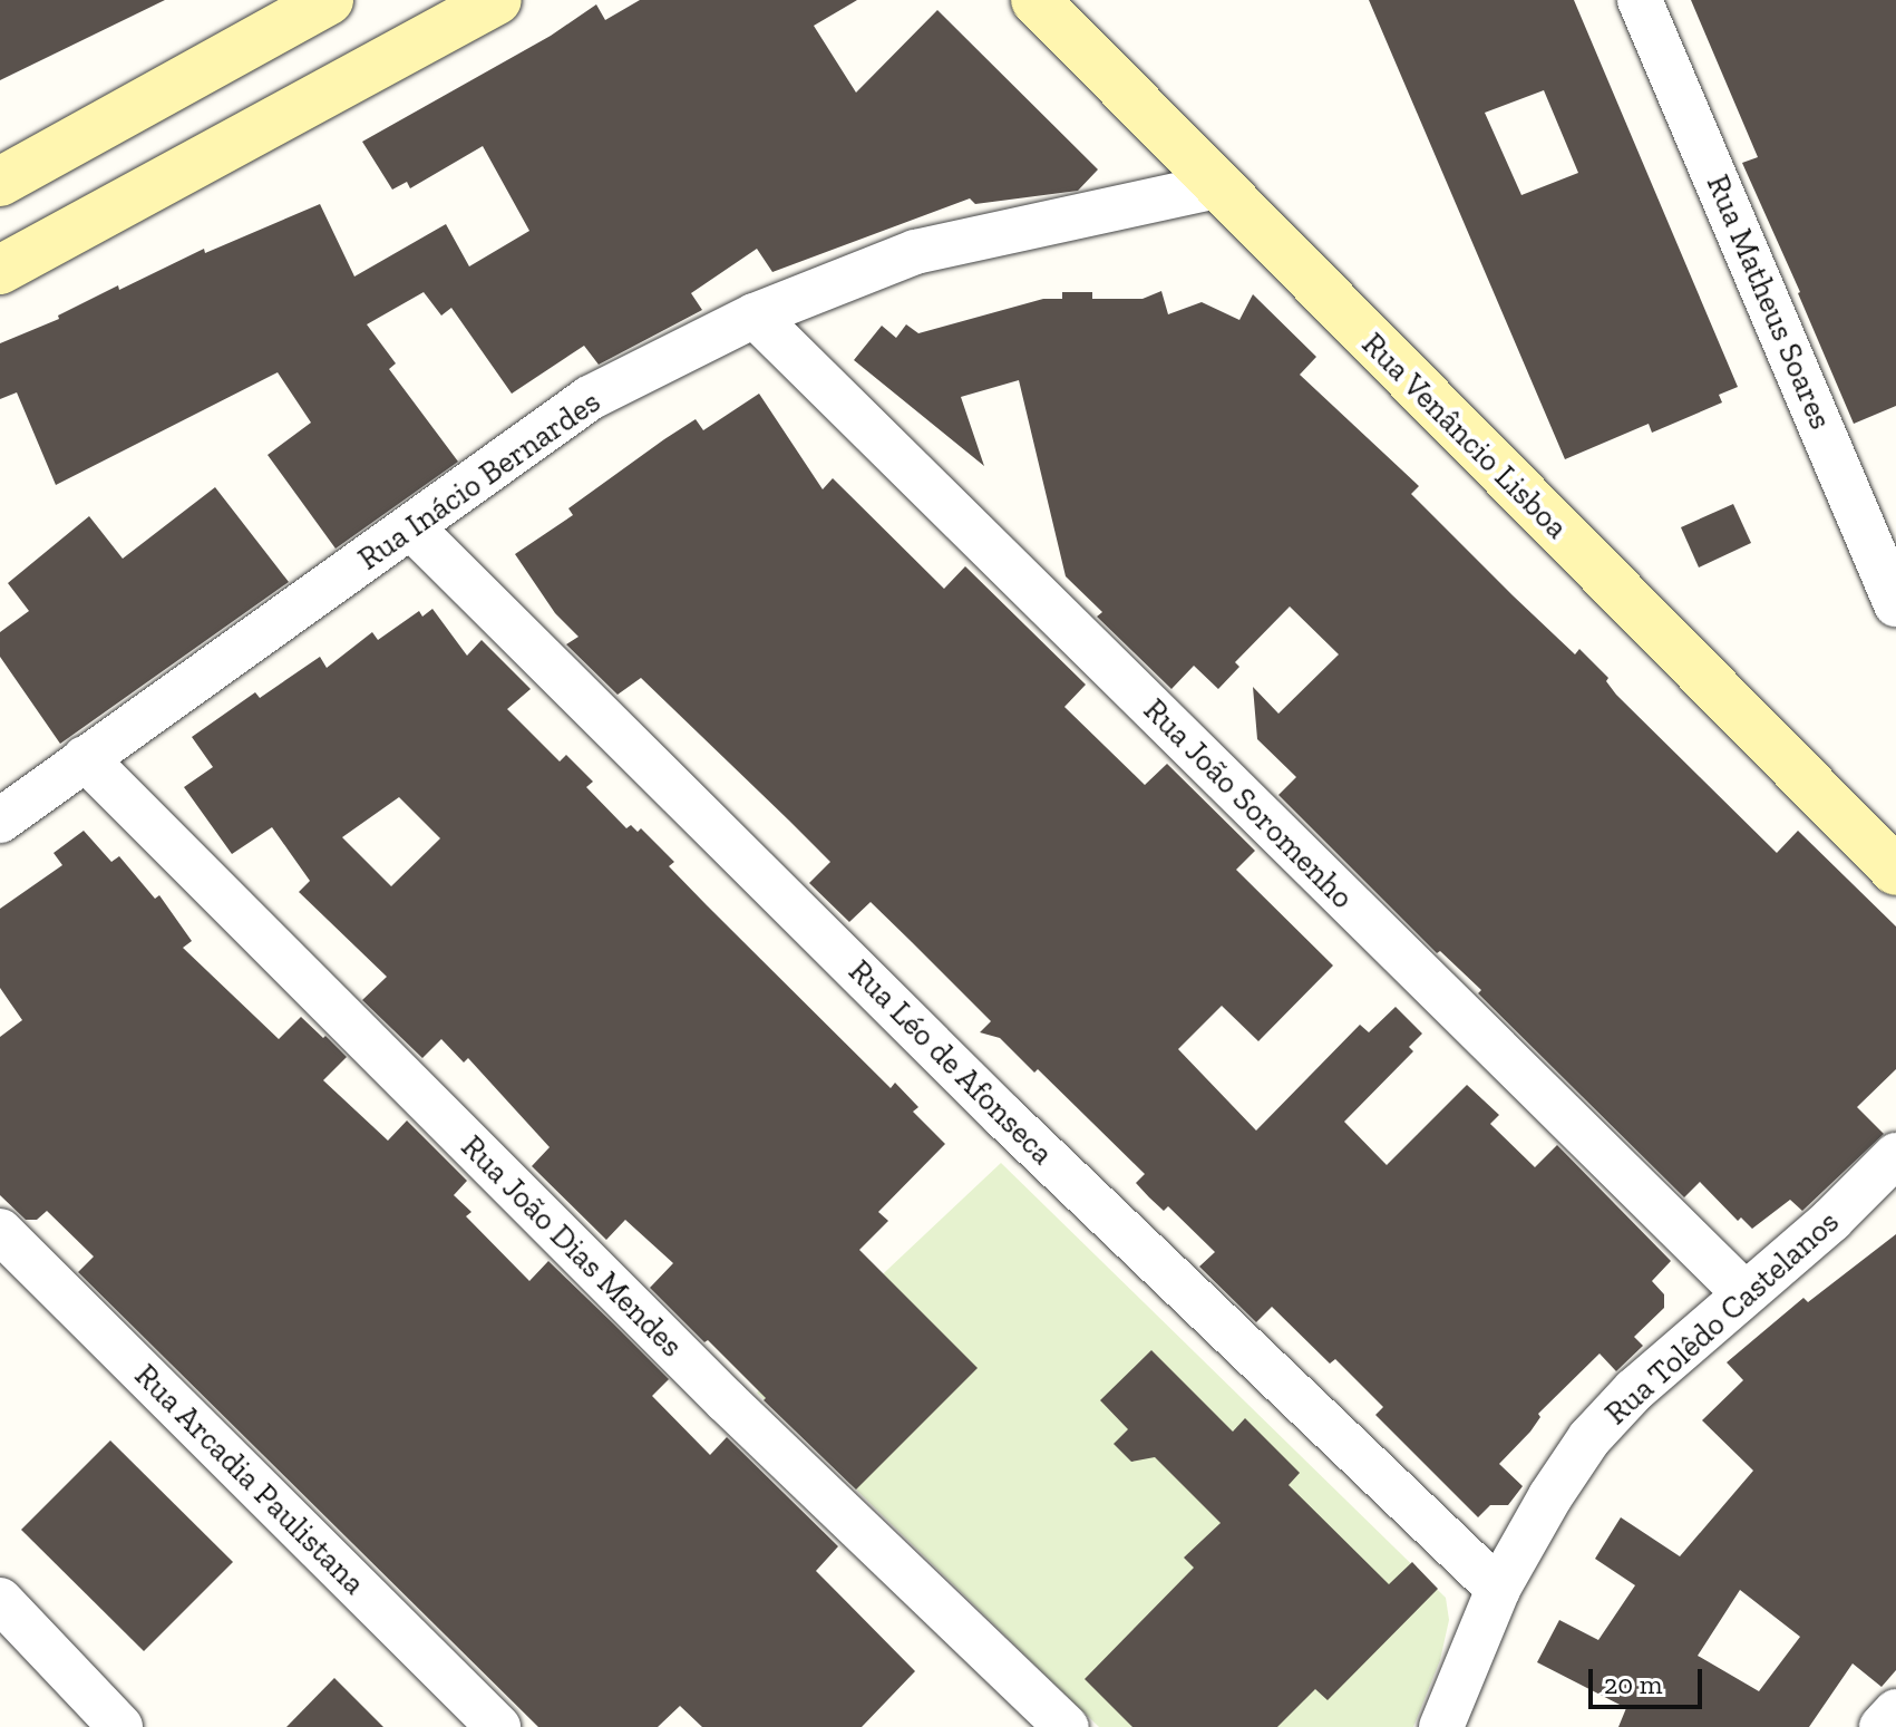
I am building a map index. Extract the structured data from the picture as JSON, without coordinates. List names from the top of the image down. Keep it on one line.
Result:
{"streets":{"street":["Rua Matheus Soares","Rua Venâncio Lisboa","Rua Inácio Bernardes","Rua João Soromenho","Rua Léo de Afonseca","Rua João Dias Mendes","Rua Tolêdo Castelanos","Rua Arcadia Paulistana"]},"crossings":[["Rua Venâncio Lisboa","Rua Inácio Bernardes"],["Rua Inácio Bernardes","Rua João Soromenho"],["Rua Inácio Bernardes","Rua Léo de Afonseca"],["Rua Inácio Bernardes","Rua João Dias Mendes"],["Rua João Soromenho","Rua Tolêdo Castelanos"],["Rua Léo de Afonseca","Rua Tolêdo Castelanos"]],"scale_bar":"20 m"}
